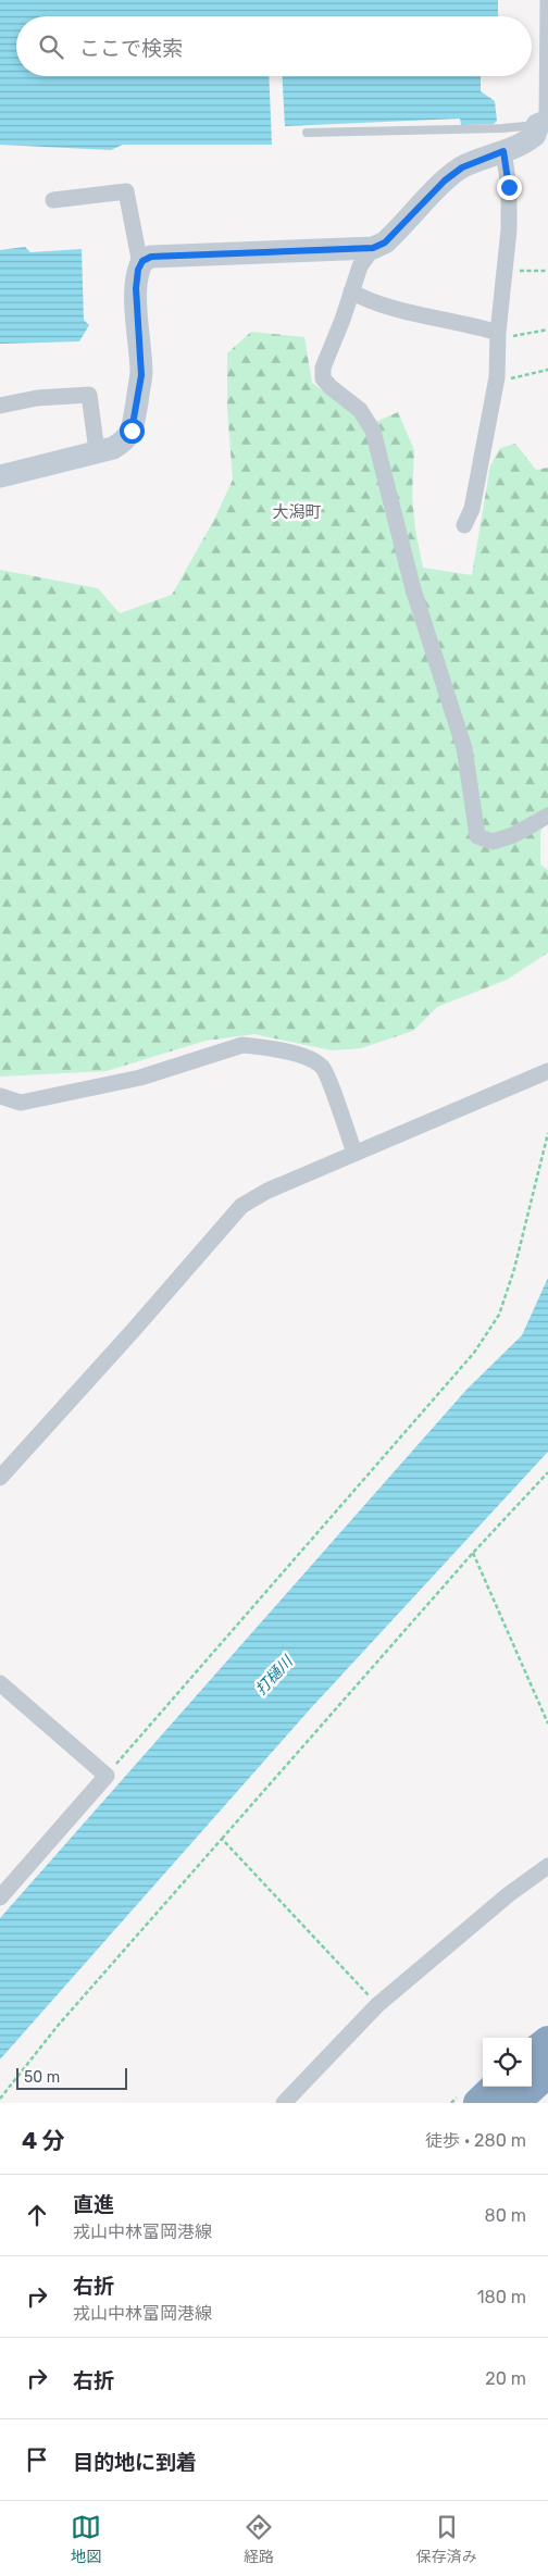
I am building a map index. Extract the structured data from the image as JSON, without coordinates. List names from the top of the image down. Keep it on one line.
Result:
{"districts":["大潟町"],"water":["打樋川"],"scale_bar":"50 m","page":{"search":"ここで検索","scale":"50 m","heading":["4 分","徒歩 · 280 m"],"list":[["直進","戎山中林富岡港線","80 m"],["右折","戎山中林富岡港線","180 m"],["右折","20 m"],"目的地に到着"],"nav":["地図","経路","保存済み"]}}
